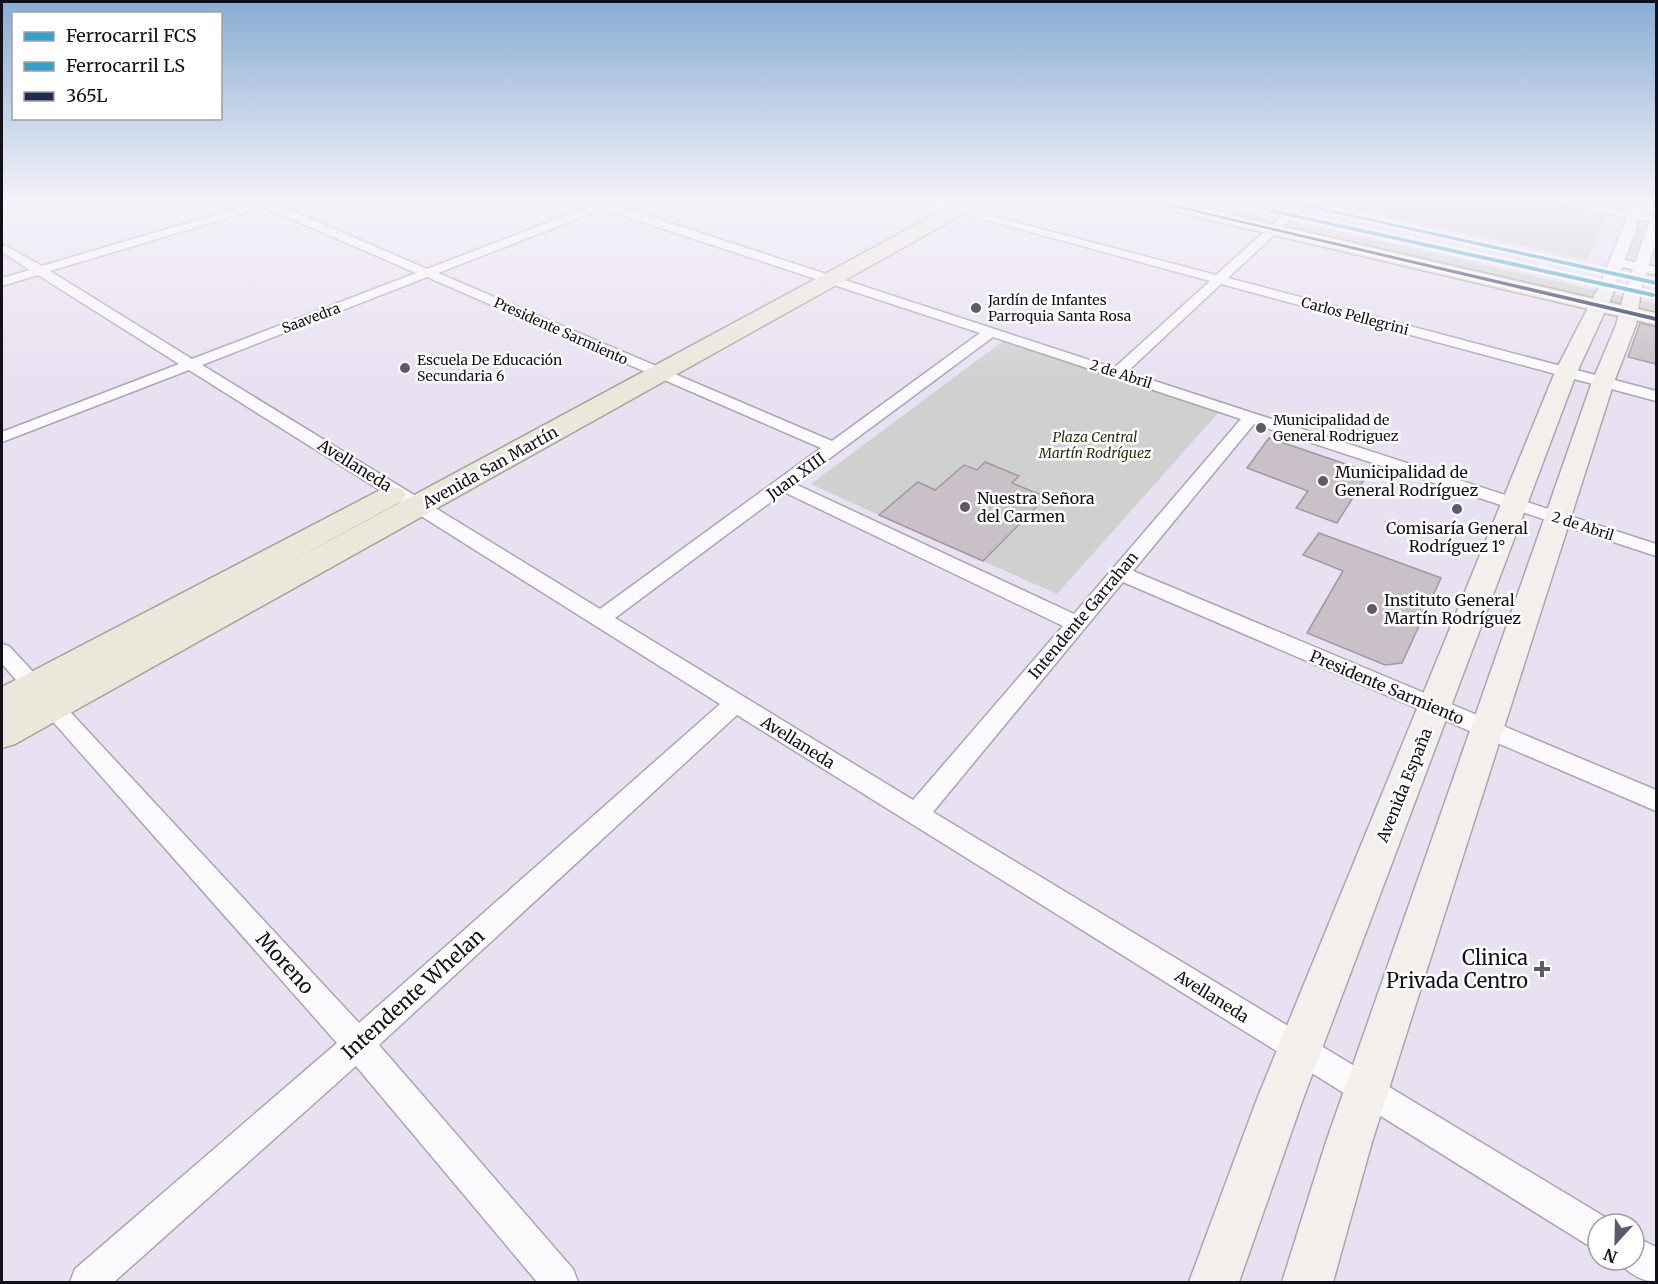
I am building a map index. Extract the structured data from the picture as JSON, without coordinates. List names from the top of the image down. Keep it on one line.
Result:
{"streets":{"main road":["Avenida San Martín","Avenida España"],"street":["Carlos Pellegrini","Saavedra","Presidente Sarmiento","2 de Abril","Avellaneda","Juan XIII","Intendente Garrahan","Moreno","Intendente Whelan"]},"crossings":[["Carlos Pellegrini","Avenida España"],["Saavedra","Presidente Sarmiento"],["Saavedra","Avellaneda"],["Presidente Sarmiento","Avenida San Martín"],["Presidente Sarmiento","Juan XIII"],["Presidente Sarmiento","Intendente Garrahan"],["Presidente Sarmiento","Avenida España"],["2 de Abril","Avenida San Martín"],["2 de Abril","Juan XIII"],["2 de Abril","Intendente Garrahan"],["2 de Abril","Avenida España"],["Avellaneda","Avenida San Martín"],["Avellaneda","Juan XIII"],["Avellaneda","Intendente Garrahan"],["Avellaneda","Avenida España"],["Avellaneda","Intendente Whelan"],["Avenida San Martín","Moreno"],["Moreno","Intendente Whelan"]],"parks":["Plaza Central Martín Rodríguez"],"places":{"other":["Jardín de Infantes Parroquia Santa Rosa","Escuela De Educación Secundaria 6","Municipalidad de General Rodriguez","Municipalidad de General Rodríguez","Nuestra Señora del Carmen","Comisaría General Rodríguez 1°","Instituto General Martín Rodríguez"],"health":["Clinica Privada Centro"]},"lines":["rail line FCS","rail line LS","transit line 365L"],"legend":["Ferrocarril FCS","Ferrocarril LS","365L"],"north":"bottom"}
